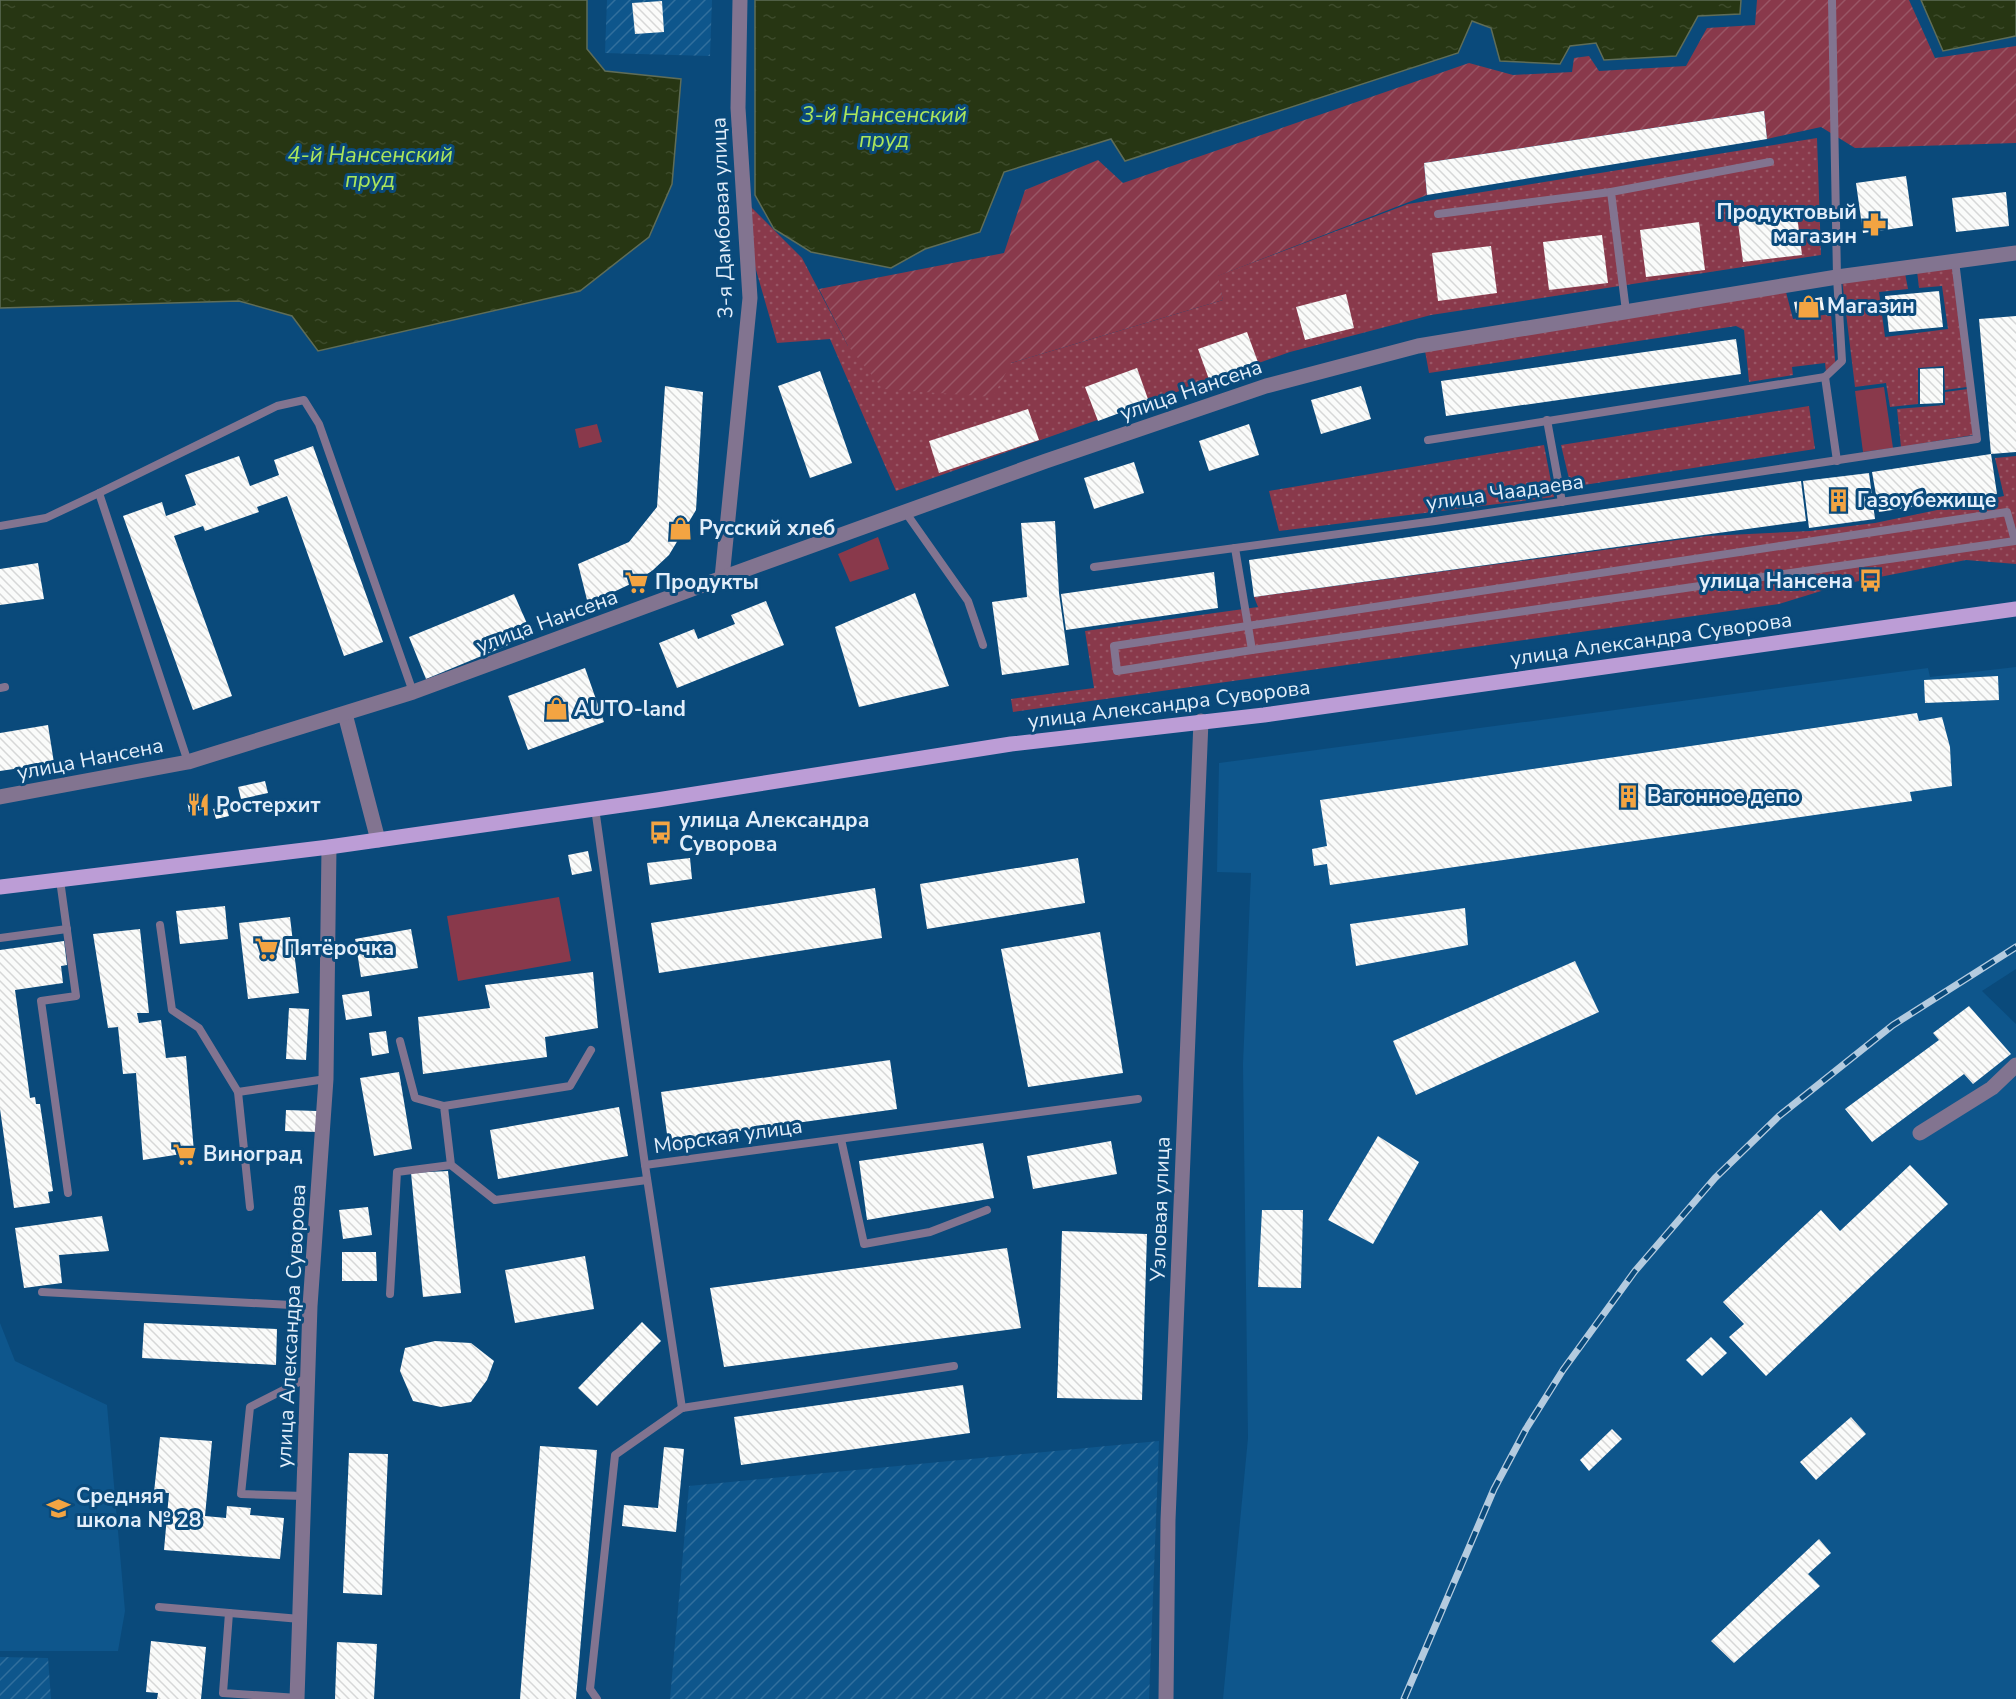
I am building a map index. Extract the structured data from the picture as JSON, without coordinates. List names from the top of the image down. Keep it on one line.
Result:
{"streets":{"main road":["улица Александра Суворова"],"street":["3-я Дамбовая улица","улица Нансена","Узловая улица"],"lane":["улица Чаадаева","Морская улица"]},"crossings":[["3-я Дамбовая улица","улица Нансена"],["улица Нансена","улица Чаадаева"],["улица Александра Суворова","Морская улица"],["улица Александра Суворова","Узловая улица"]],"water":["3-й Нансенский пруд","4-й Нансенский пруд"],"places":{"pharmacy":["Продуктовый магазин"],"shop":["Магазин","Русский хлеб","AUTO-land"],"building":["Газоубежище","Вагонное депо"],"bus stop":["улица Нансена","улица Александра Суворова"],"supermarket":["Продукты","Пятёрочка","Виноград"],"restaurant":["Ростерхит"],"school or university":["Средняя школа № 28"]}}
